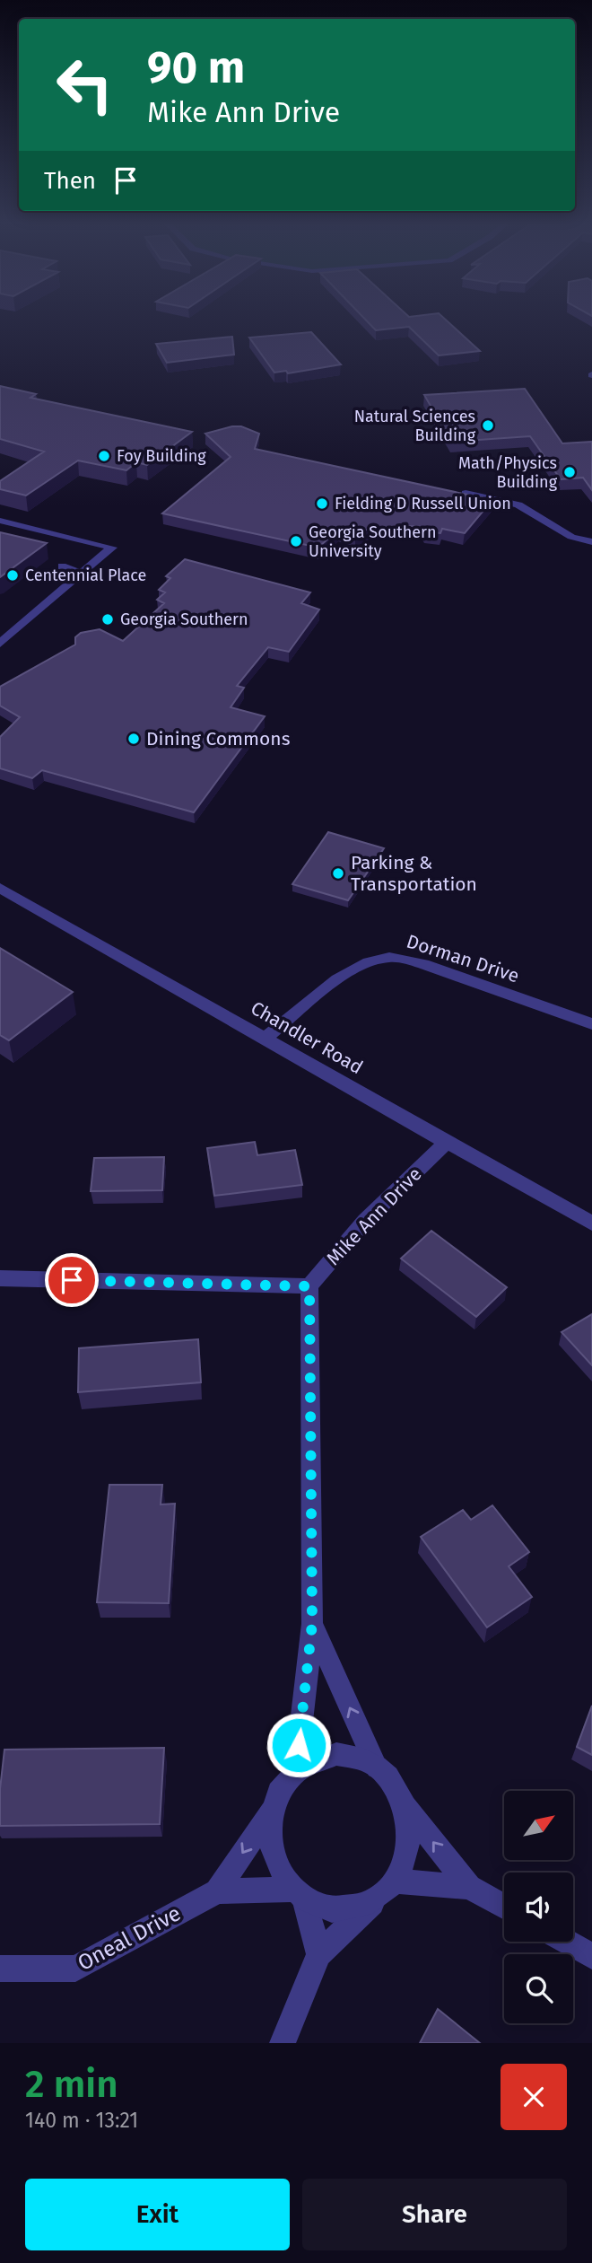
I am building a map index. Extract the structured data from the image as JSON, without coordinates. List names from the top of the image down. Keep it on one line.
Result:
{"streets":{"street":["Dorman Drive","Chandler Road","Mike Ann Drive","Oneal Drive"]},"crossings":[["Dorman Drive","Chandler Road"],["Chandler Road","Mike Ann Drive"]],"places":["Natural Sciences Building","Foy Building","Math/Physics Building","Fielding D Russell Union","Georgia Southern University","Centennial Place","Georgia Southern","Dining Commons","Parking & Transportation"],"north":"top right","page":{"turn":["90 m","Mike Ann Drive"],"then":"Then","heading":["2 min","140 m · 13:21"],"buttons":["Exit","Share"]}}
